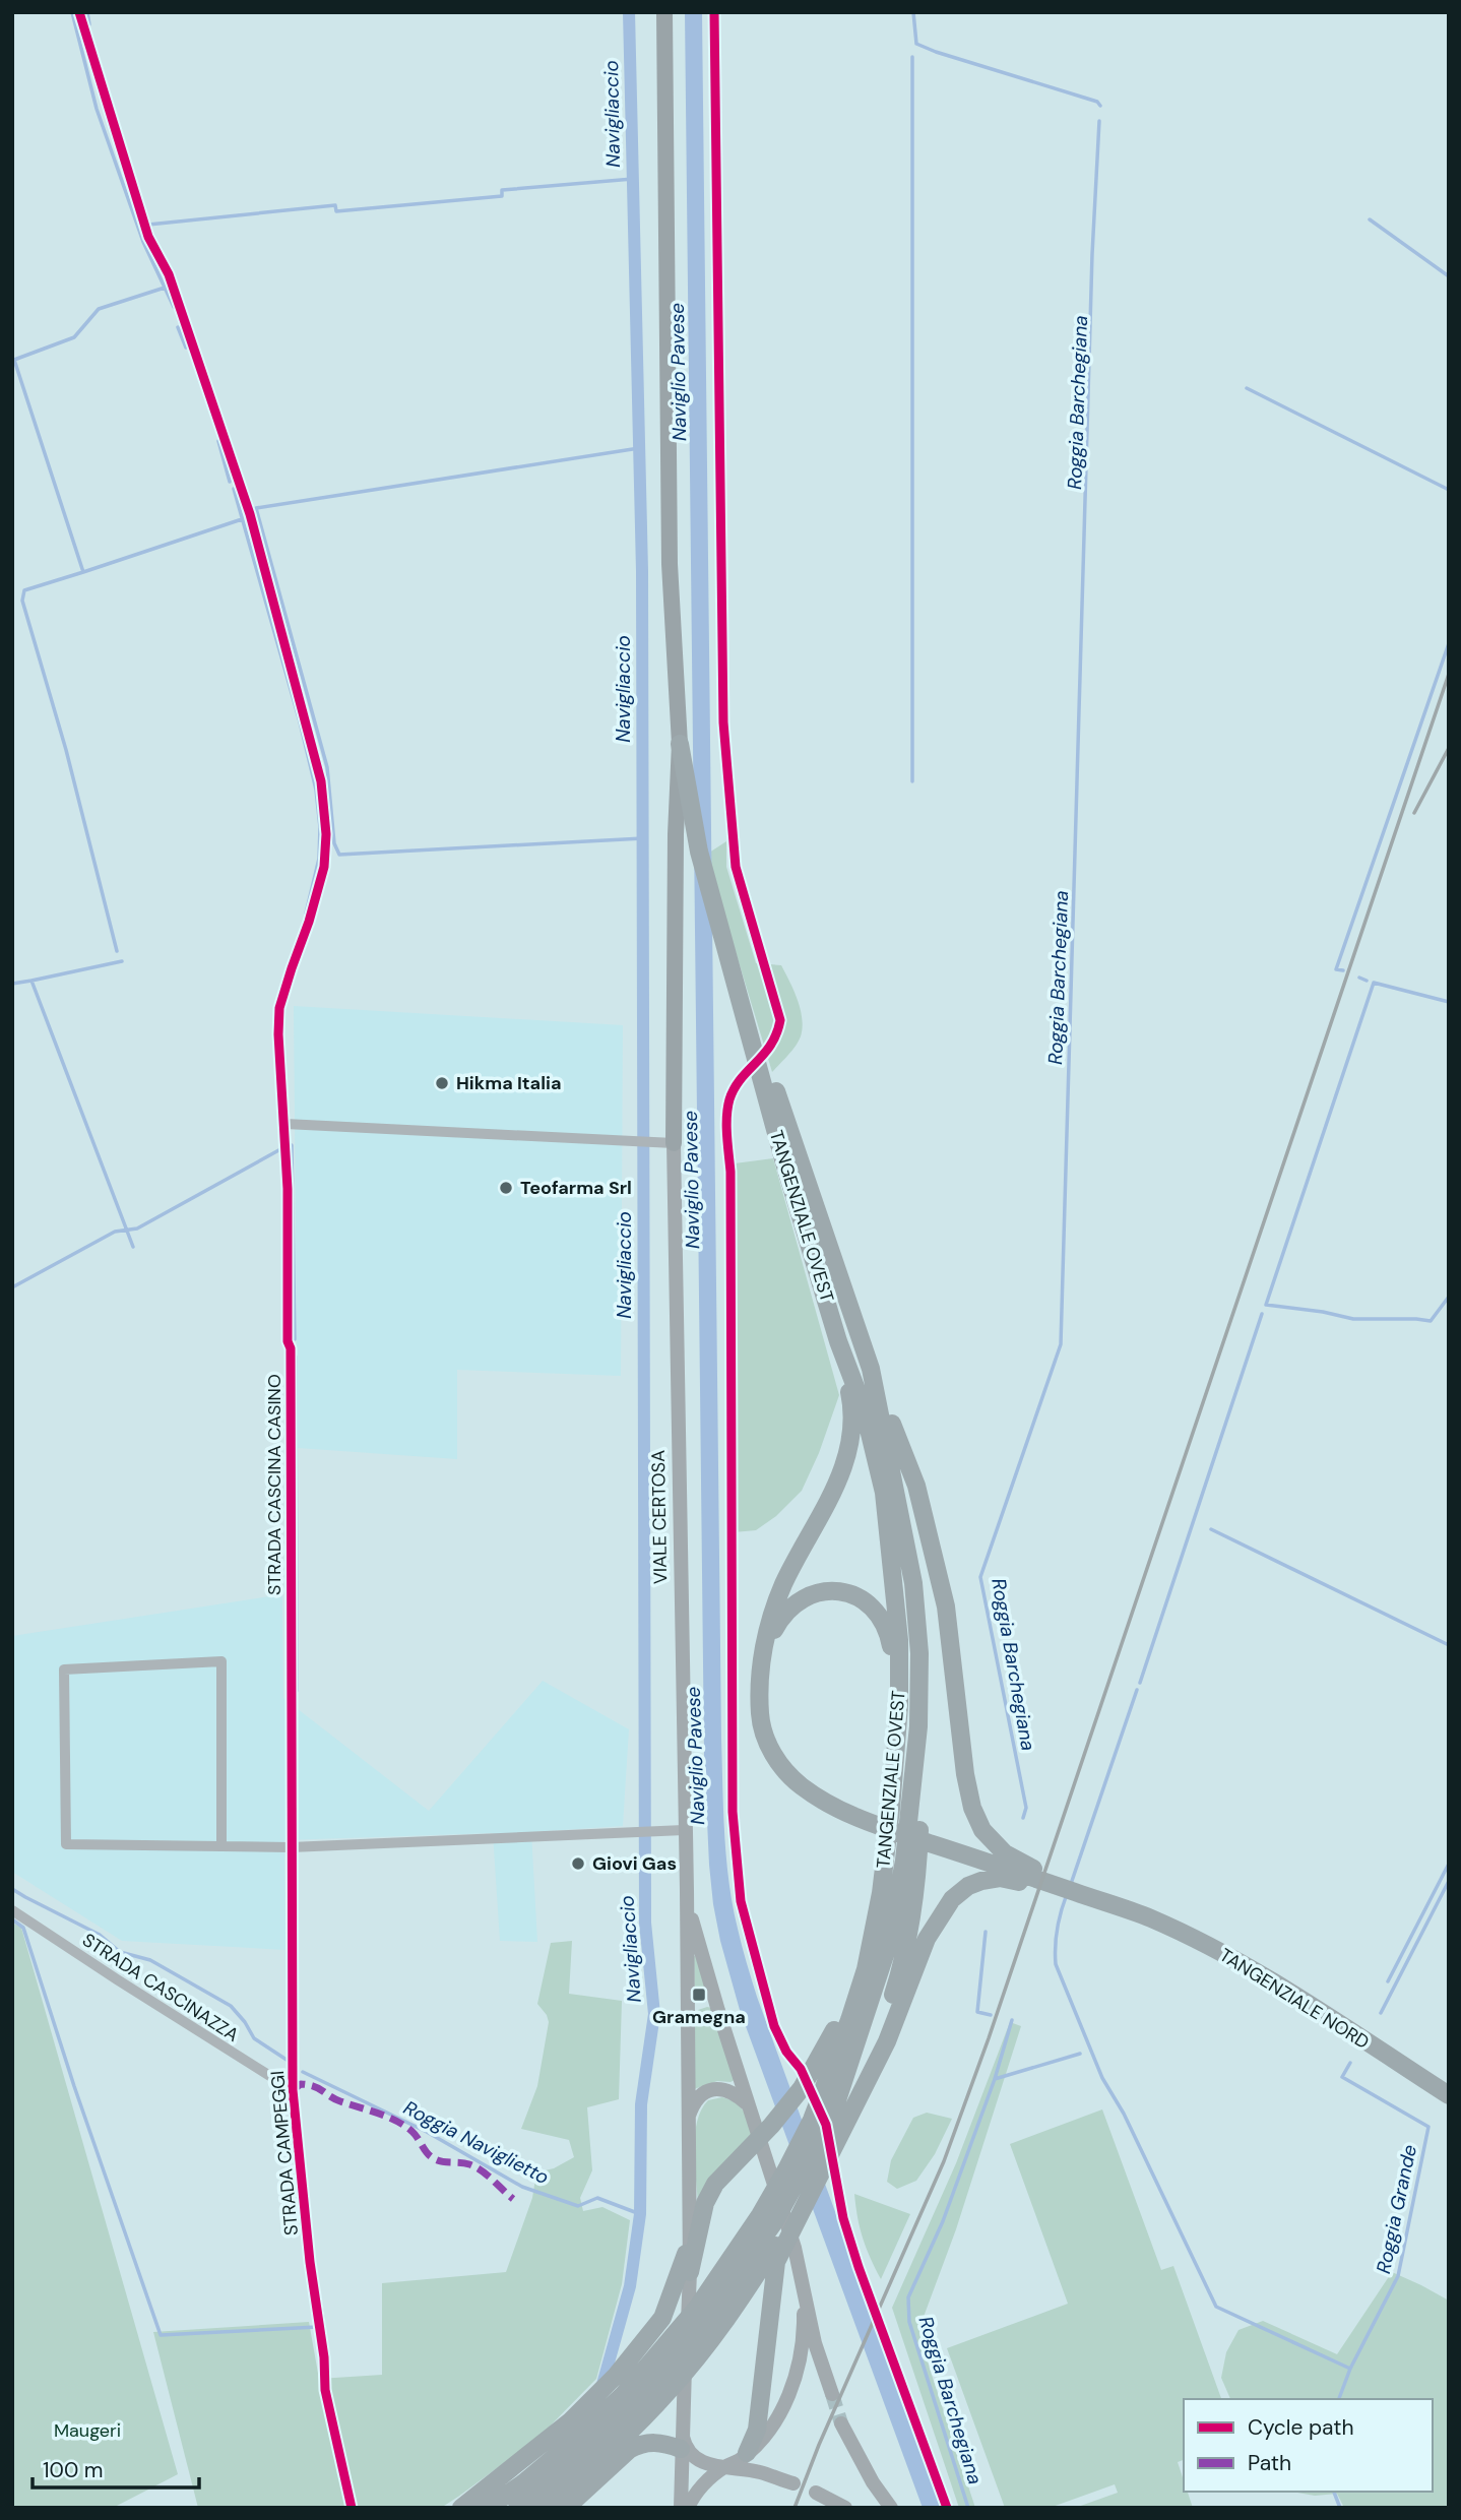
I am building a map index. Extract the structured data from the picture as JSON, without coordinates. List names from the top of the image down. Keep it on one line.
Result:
{"streets":{"highway":["TANGENZIALE OVEST","TANGENZIALE NORD"],"main road":["VIALE CERTOSA"],"street":["STRADA CASCINA CASINO","STRADA CASCINAZZA","STRADA CAMPEGGI"]},"crossings":[["STRADA CASCINA CASINO","STRADA CAMPEGGI"],["STRADA CASCINAZZA","STRADA CAMPEGGI"]],"water":["Navigliaccio","Naviglio Pavese","Roggia Barchegiana","Roggia Naviglietto","Roggia Grande"],"parks":["Maugeri"],"places":{"other":["Hikma Italia","Teofarma Srl","Giovi Gas"],"transit":["Gramegna"]},"legend":["Cycle path","Path"],"scale_bar":"100 m"}
